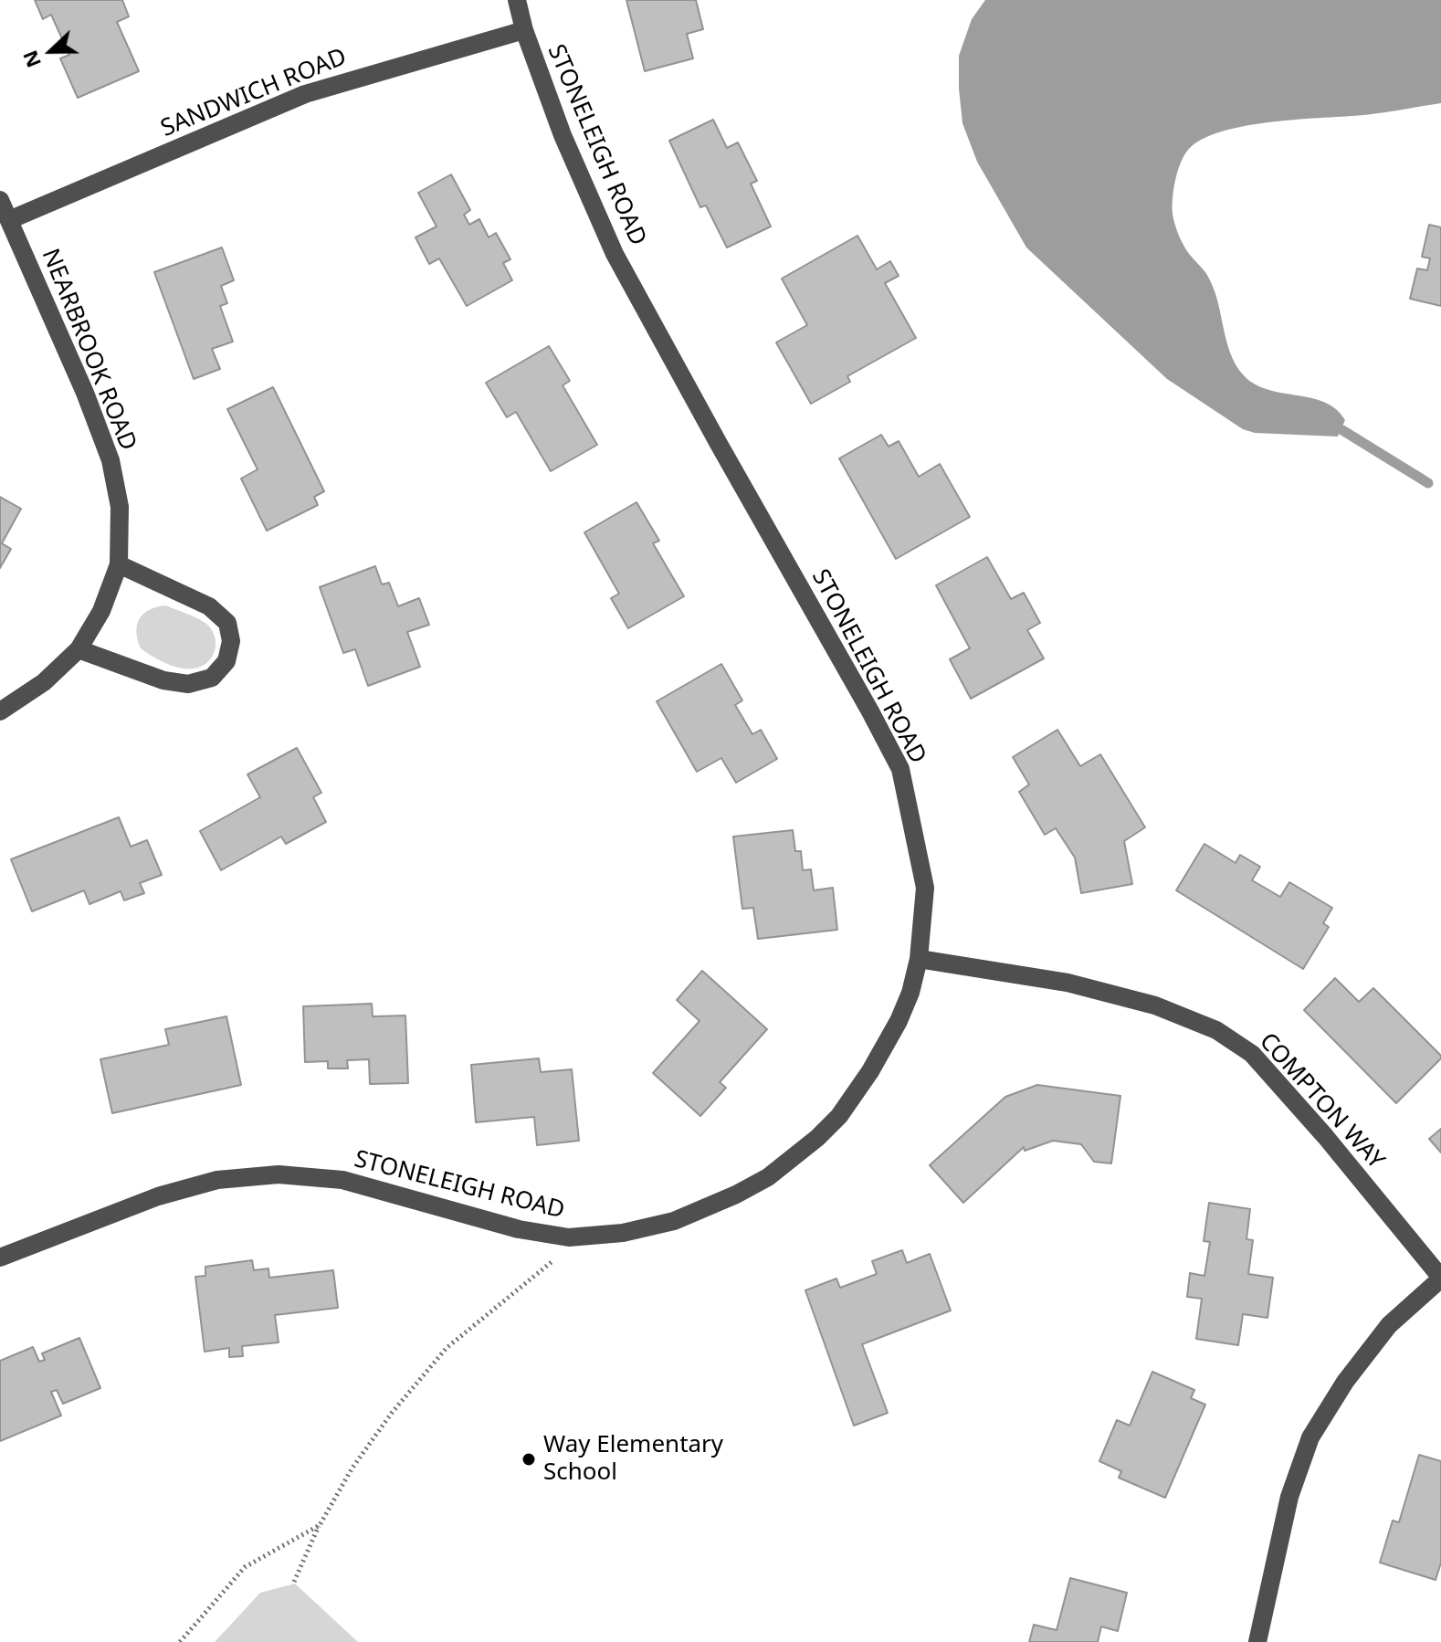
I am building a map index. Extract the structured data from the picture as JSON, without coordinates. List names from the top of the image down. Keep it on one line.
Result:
{"streets":{"street":["SANDWICH ROAD","STONELEIGH ROAD","NEARBROOK ROAD","COMPTON WAY"]},"crossings":[["SANDWICH ROAD","STONELEIGH ROAD"],["SANDWICH ROAD","NEARBROOK ROAD"],["STONELEIGH ROAD","COMPTON WAY"]],"places":["Way Elementary School"],"north":"left"}
